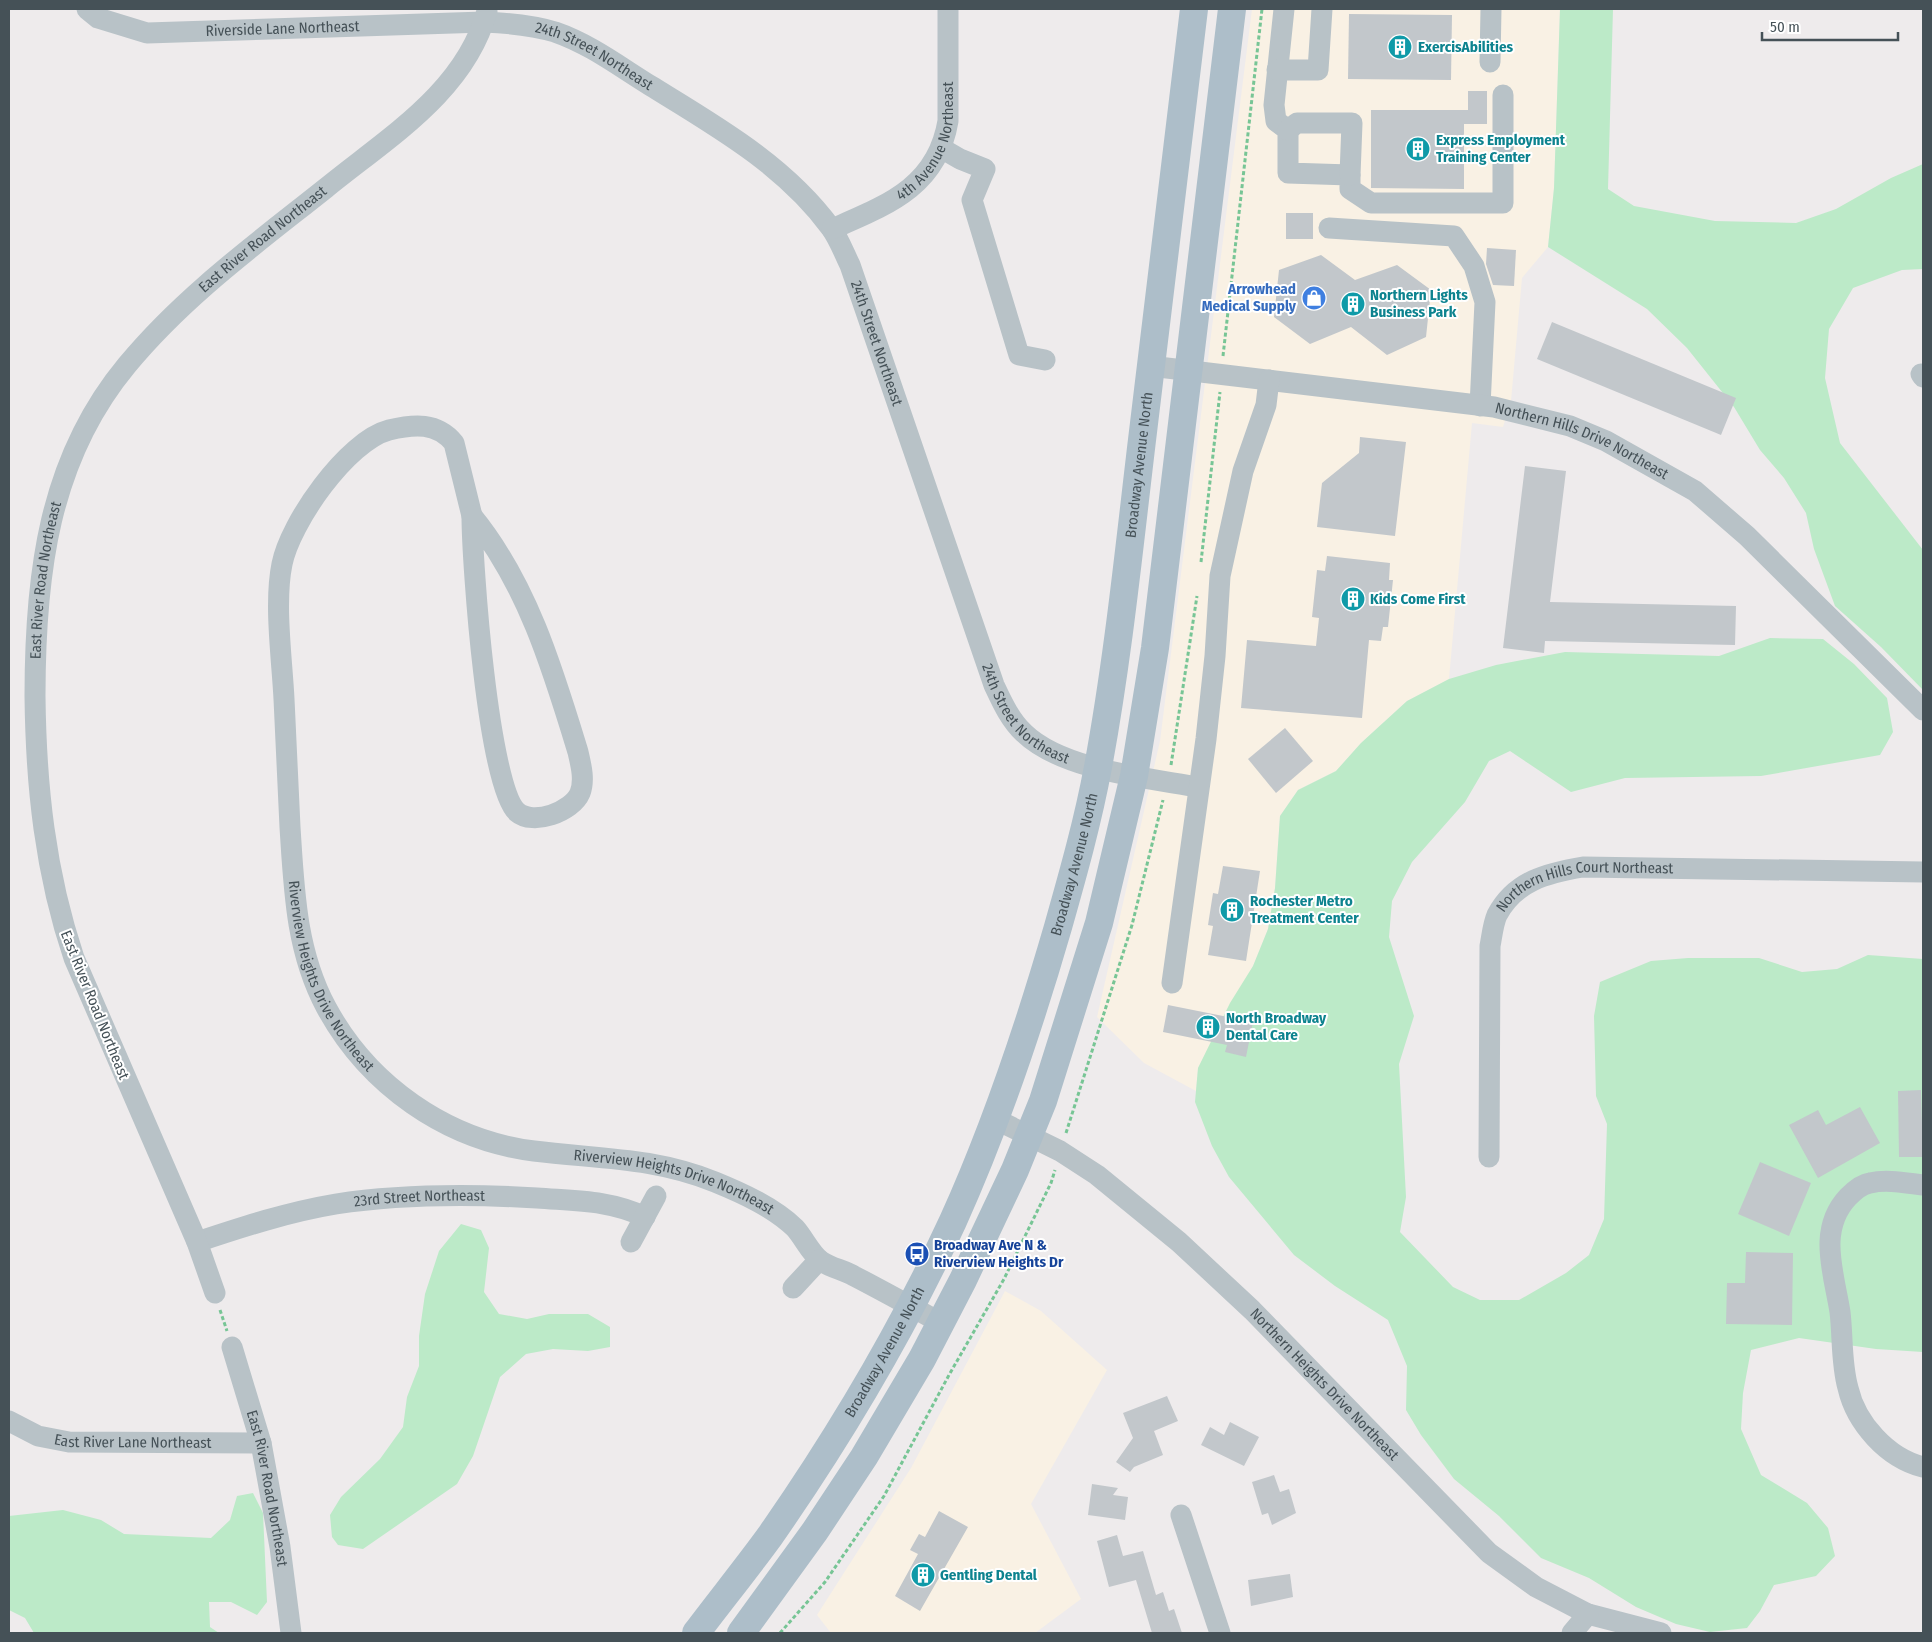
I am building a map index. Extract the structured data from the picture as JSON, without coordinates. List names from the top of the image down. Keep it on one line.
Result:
{"streets":{"main road":["Broadway Avenue North"],"street":["Riverside Lane Northeast","24th Street Northeast","4th Avenue Northeast","East River Road Northeast","Northern Hills Drive Northeast","Northern Hills Court Northeast","Riverview Heights Drive Northeast","23rd Street Northeast","Northern Heights Drive Northeast","East River Lane Northeast"]},"crossings":[["Riverside Lane Northeast","24th Street Northeast"],["Riverside Lane Northeast","East River Road Northeast"],["24th Street Northeast","4th Avenue Northeast"],["24th Street Northeast","East River Road Northeast"],["24th Street Northeast","Broadway Avenue North"],["East River Road Northeast","23rd Street Northeast"],["East River Road Northeast","East River Lane Northeast"],["Northern Hills Drive Northeast","Broadway Avenue North"],["Broadway Avenue North","Riverview Heights Drive Northeast"],["Broadway Avenue North","Northern Heights Drive Northeast"]],"places":{"building":["ExercisAbilities","Express Employment Training Center","Northern Lights Business Park","Kids Come First","Rochester Metro Treatment Center","North Broadway Dental Care","Gentling Dental"],"shop":["Arrowhead Medical Supply"],"bus stop":["Broadway Ave N & Riverview Heights Dr"]},"scale_bar":"50 m"}
